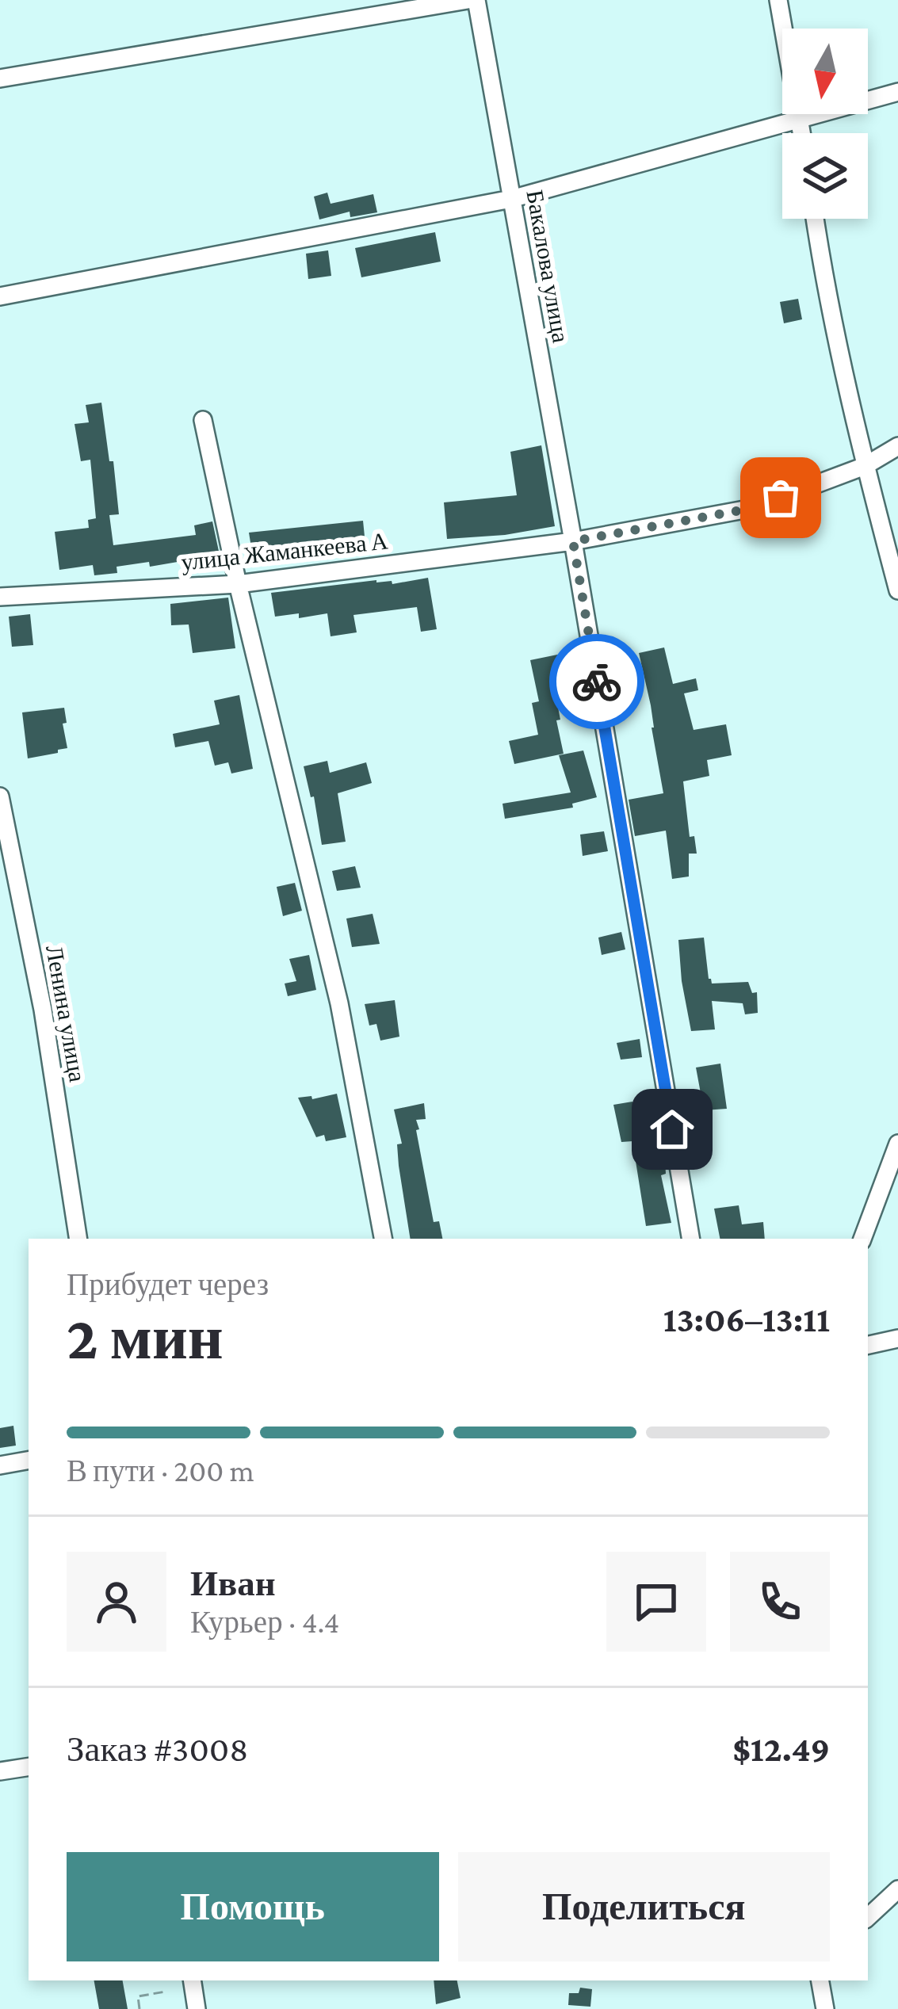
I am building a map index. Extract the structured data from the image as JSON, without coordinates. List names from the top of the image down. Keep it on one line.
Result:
{"streets":{"street":["Бакалова улица","улица Жаманкеева А","Ленина улица"]},"crossings":[["Бакалова улица","улица Жаманкеева А"]],"north":"bottom","page":{"heading":["2 мин","Прибудет через","13:06–13:11"],"panel":["Иван","Курьер · 4.4","Заказ #3008","$12.49"],"bar":"В пути · 200 m","buttons":["Помощь","Поделиться"]}}
